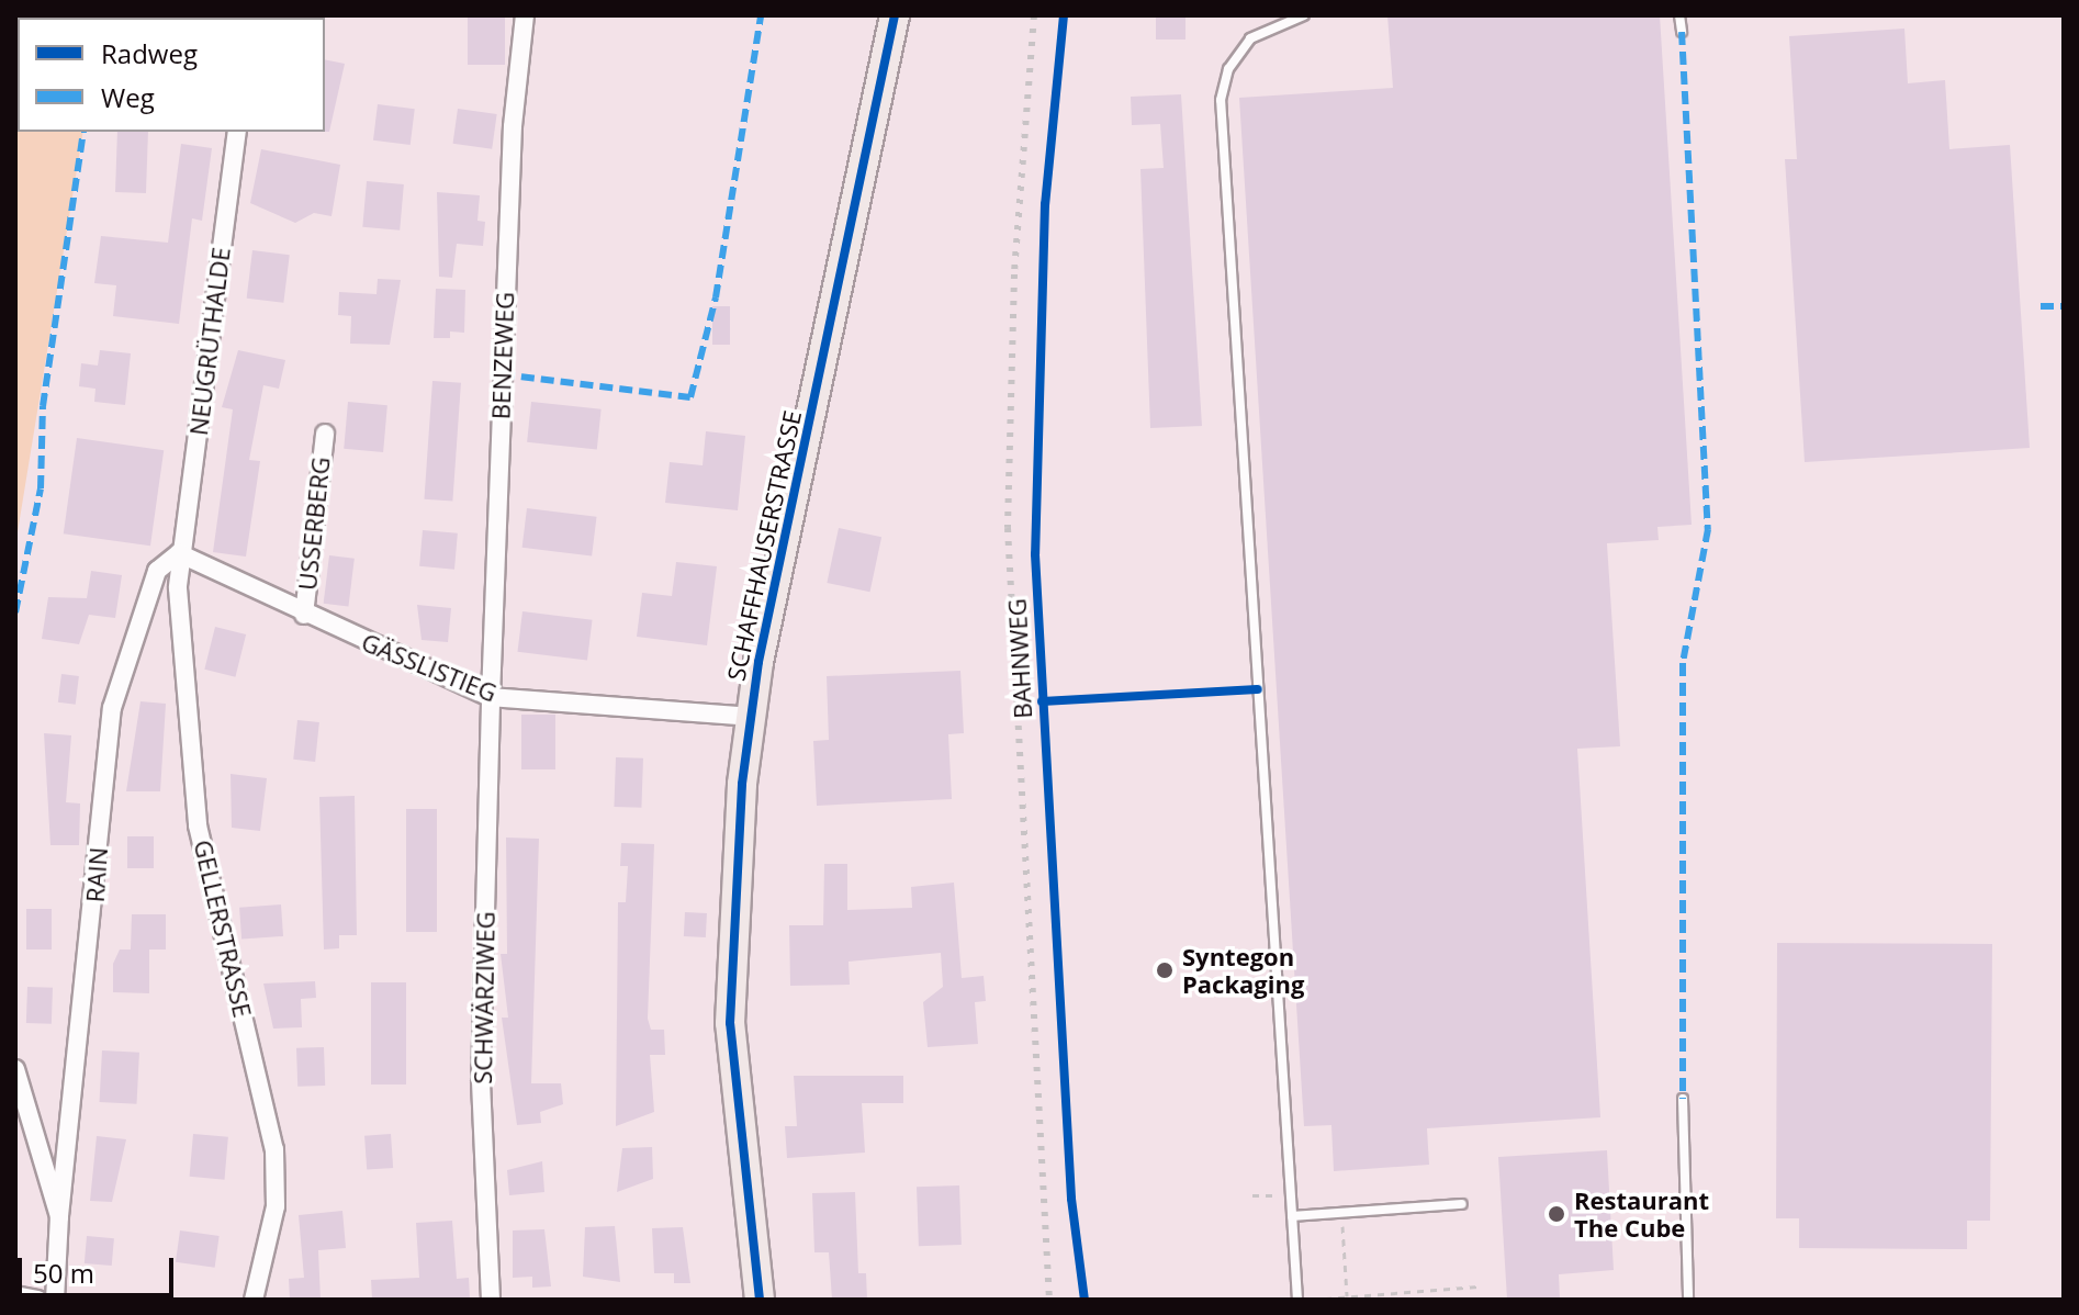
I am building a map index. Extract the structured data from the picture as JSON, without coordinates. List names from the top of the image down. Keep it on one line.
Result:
{"streets":{"main road":["SCHAFFHAUSERSTRASSE"],"street":["NEUGRÜTHALDE","BENZEWEG","USSERBERG","GÄSSLISTIEG","RAIN","GELLERSTRASSE","SCHWÄRZIWEG"],"cycle path":["BAHNWEG"]},"crossings":[["NEUGRÜTHALDE","GÄSSLISTIEG"],["NEUGRÜTHALDE","RAIN"],["NEUGRÜTHALDE","GELLERSTRASSE"],["BENZEWEG","GÄSSLISTIEG"],["BENZEWEG","SCHWÄRZIWEG"],["USSERBERG","GÄSSLISTIEG"],["SCHAFFHAUSERSTRASSE","GÄSSLISTIEG"],["GÄSSLISTIEG","RAIN"],["GÄSSLISTIEG","GELLERSTRASSE"],["GÄSSLISTIEG","SCHWÄRZIWEG"],["RAIN","GELLERSTRASSE"]],"places":["Syntegon Packaging","Restaurant The Cube"],"legend":["Radweg","Weg"],"scale_bar":"50 m"}
